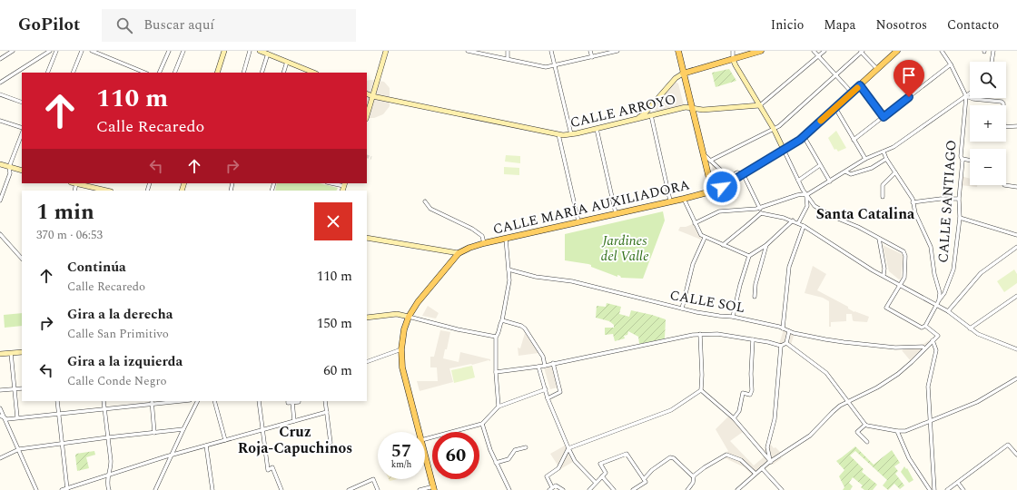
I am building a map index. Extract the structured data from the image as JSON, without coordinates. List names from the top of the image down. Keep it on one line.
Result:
{"streets":{"main road":["CALLE ARROYO","CALLE MARÍA AUXILIADORA"],"street":["CALLE SANTIAGO","CALLE SOL"]},"districts":["Santa Catalina","Cruz Roja-Capuchinos"],"parks":["Jardines del Valle"],"page":{"header":"GoPilot","search":"Buscar aquí","nav":["Inicio","Mapa","Nosotros","Contacto"],"map_buttons":["+","−"],"turn":["110 m","Calle Recaredo"],"heading":["1 min","370 m · 06:53"],"list":[{"name":"Continúa","note":"Calle Recaredo","value":"110 m"},{"name":"Gira a la derecha","note":"Calle San Primitivo","value":"150 m"},{"name":"Gira a la izquierda","note":"Calle Conde Negro","value":"60 m"}],"speed":"57 km/h","limit":"60"}}
